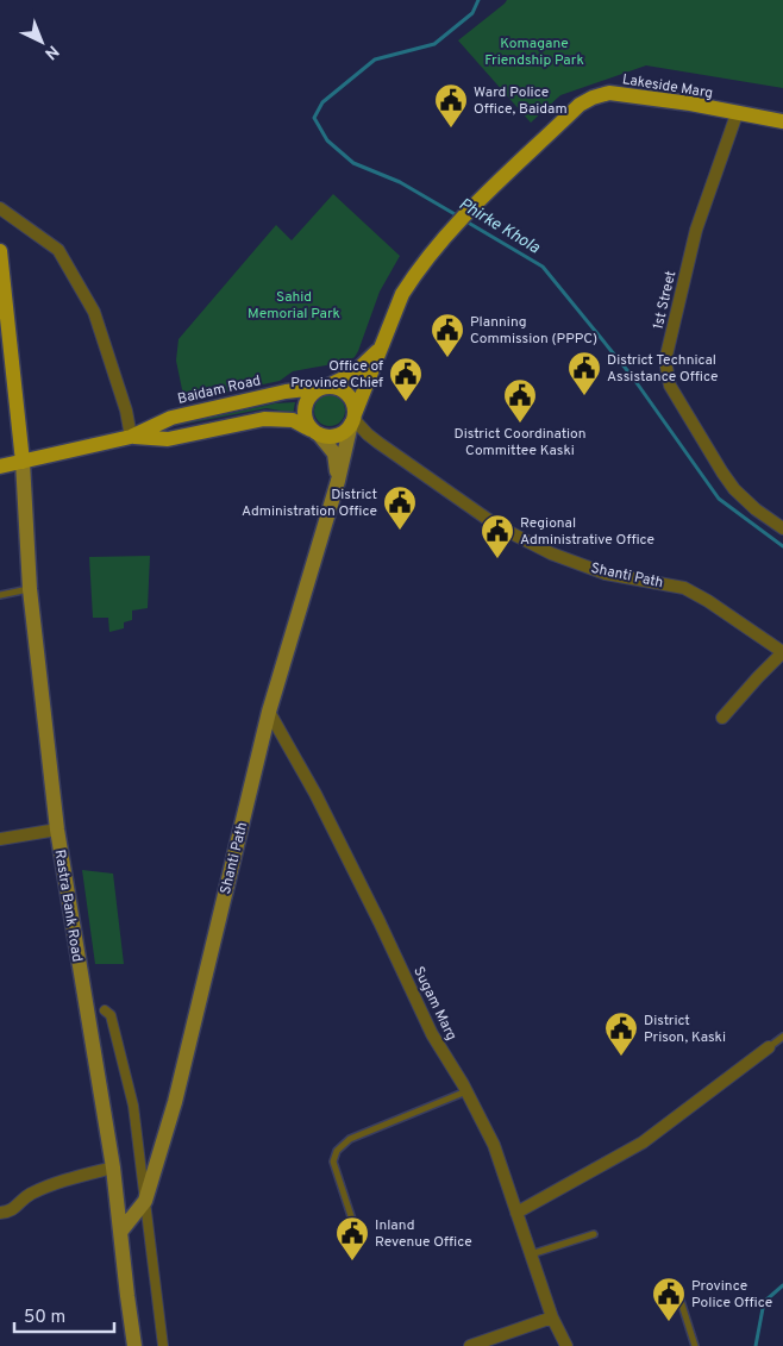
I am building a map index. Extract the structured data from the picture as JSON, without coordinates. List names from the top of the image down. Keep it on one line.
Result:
{"streets":{"main road":["Lakeside Marg","Baidam Road","Shanti Path","Rastra Bank Road"],"street":["1st Street","Sugam Marg"]},"crossings":[["Lakeside Marg","1st Street"],["Lakeside Marg","Baidam Road"],["Baidam Road","Shanti Path"],["Baidam Road","Rastra Bank Road"],["Shanti Path","Rastra Bank Road"],["Shanti Path","Sugam Marg"]],"water":["Phirke Khola"],"parks":["Komagane Friendship Park","Sahid Memorial Park"],"places":{"public building":["Ward Police Office, Baidam","Planning Commission (PPPC)","District Technical Assistance Office","Office of Province Chief","District Coordination Committee Kaski","District Administration Office","Regional Administrative Office","District Prison, Kaski","Inland Revenue Office","Province Police Office"]},"scale_bar":"50 m","north":"bottom right"}
